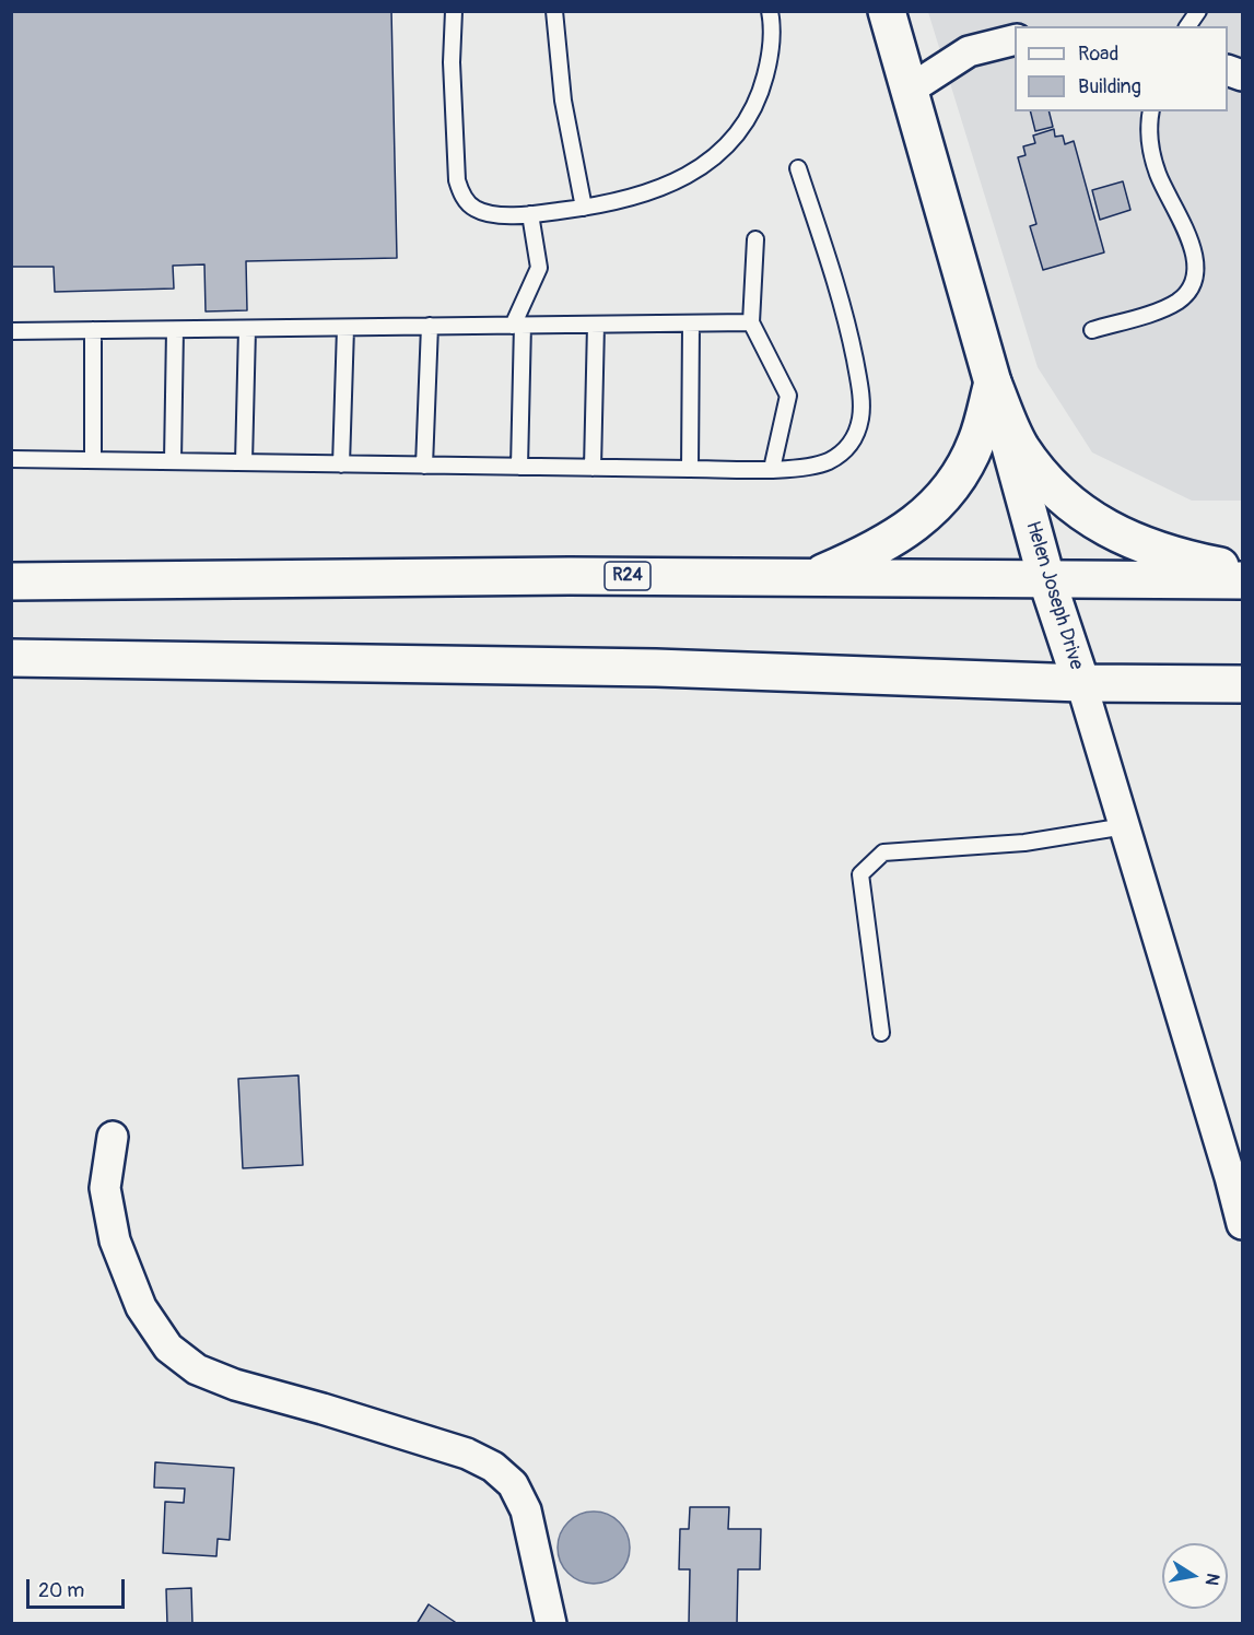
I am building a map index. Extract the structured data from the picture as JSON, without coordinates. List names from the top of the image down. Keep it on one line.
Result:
{"streets":{"main road":["R24","Helen Joseph Drive"]},"crossings":[["R24","Helen Joseph Drive"]],"legend":["Road","Building"],"scale_bar":"20 m","north":"right"}
